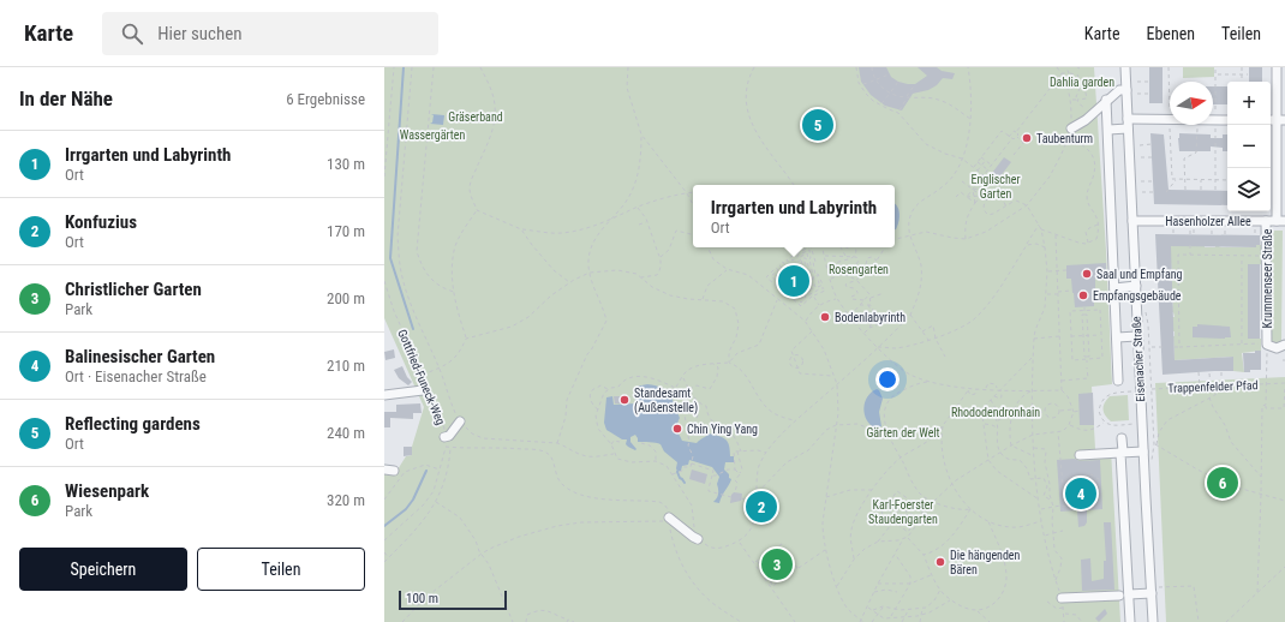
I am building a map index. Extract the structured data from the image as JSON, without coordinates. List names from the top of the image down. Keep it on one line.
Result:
{"streets":{"street":["Hasenholzer Allee","Krummenseer Straße","Eisenacher Straße"],"path":["Gottfried-Funeck-Weg","Trappenfelder Pfad"]},"crossings":[["Hasenholzer Allee","Krummenseer Straße"],["Hasenholzer Allee","Eisenacher Straße"],["Eisenacher Straße","Trappenfelder Pfad"]],"parks":["Dahlia garden","Gräserband","Wassergärten","Englischer Garten","Rosengarten","Rhododendronhain","Gärten der Welt","Karl-Foerster Staudengarten"],"places":["Taubenturm","Saal und Empfang","Empfangsgebäude","Bodenlabyrinth","Standesamt (Außenstelle)","Chin Ying Yang","Die hängenden Bären"],"scale_bar":"100 m","north":"right","page":{"header":"Karte","search":"Hier suchen","nav":["Karte","Ebenen","Teilen"],"heading":["In der Nähe","6 Ergebnisse"],"map_buttons":["+","−"],"pins":["5","1","6","4","2","3"],"list":[{"mark":"1","name":"Irrgarten und Labyrinth","note":"Ort","value":"130 m"},{"mark":"2","name":"Konfuzius","note":"Ort","value":"170 m"},{"mark":"3","name":"Christlicher Garten","note":"Park","value":"200 m"},{"mark":"4","name":"Balinesischer Garten","note":"Ort · Eisenacher Straße","value":"210 m"},{"mark":"5","name":"Reflecting gardens","note":"Ort","value":"240 m"},{"mark":"6","name":"Wiesenpark","note":"Park","value":"320 m"}],"popup":["Irrgarten und Labyrinth","Ort"],"buttons":["Speichern","Teilen"],"scale":"100 m"}}
